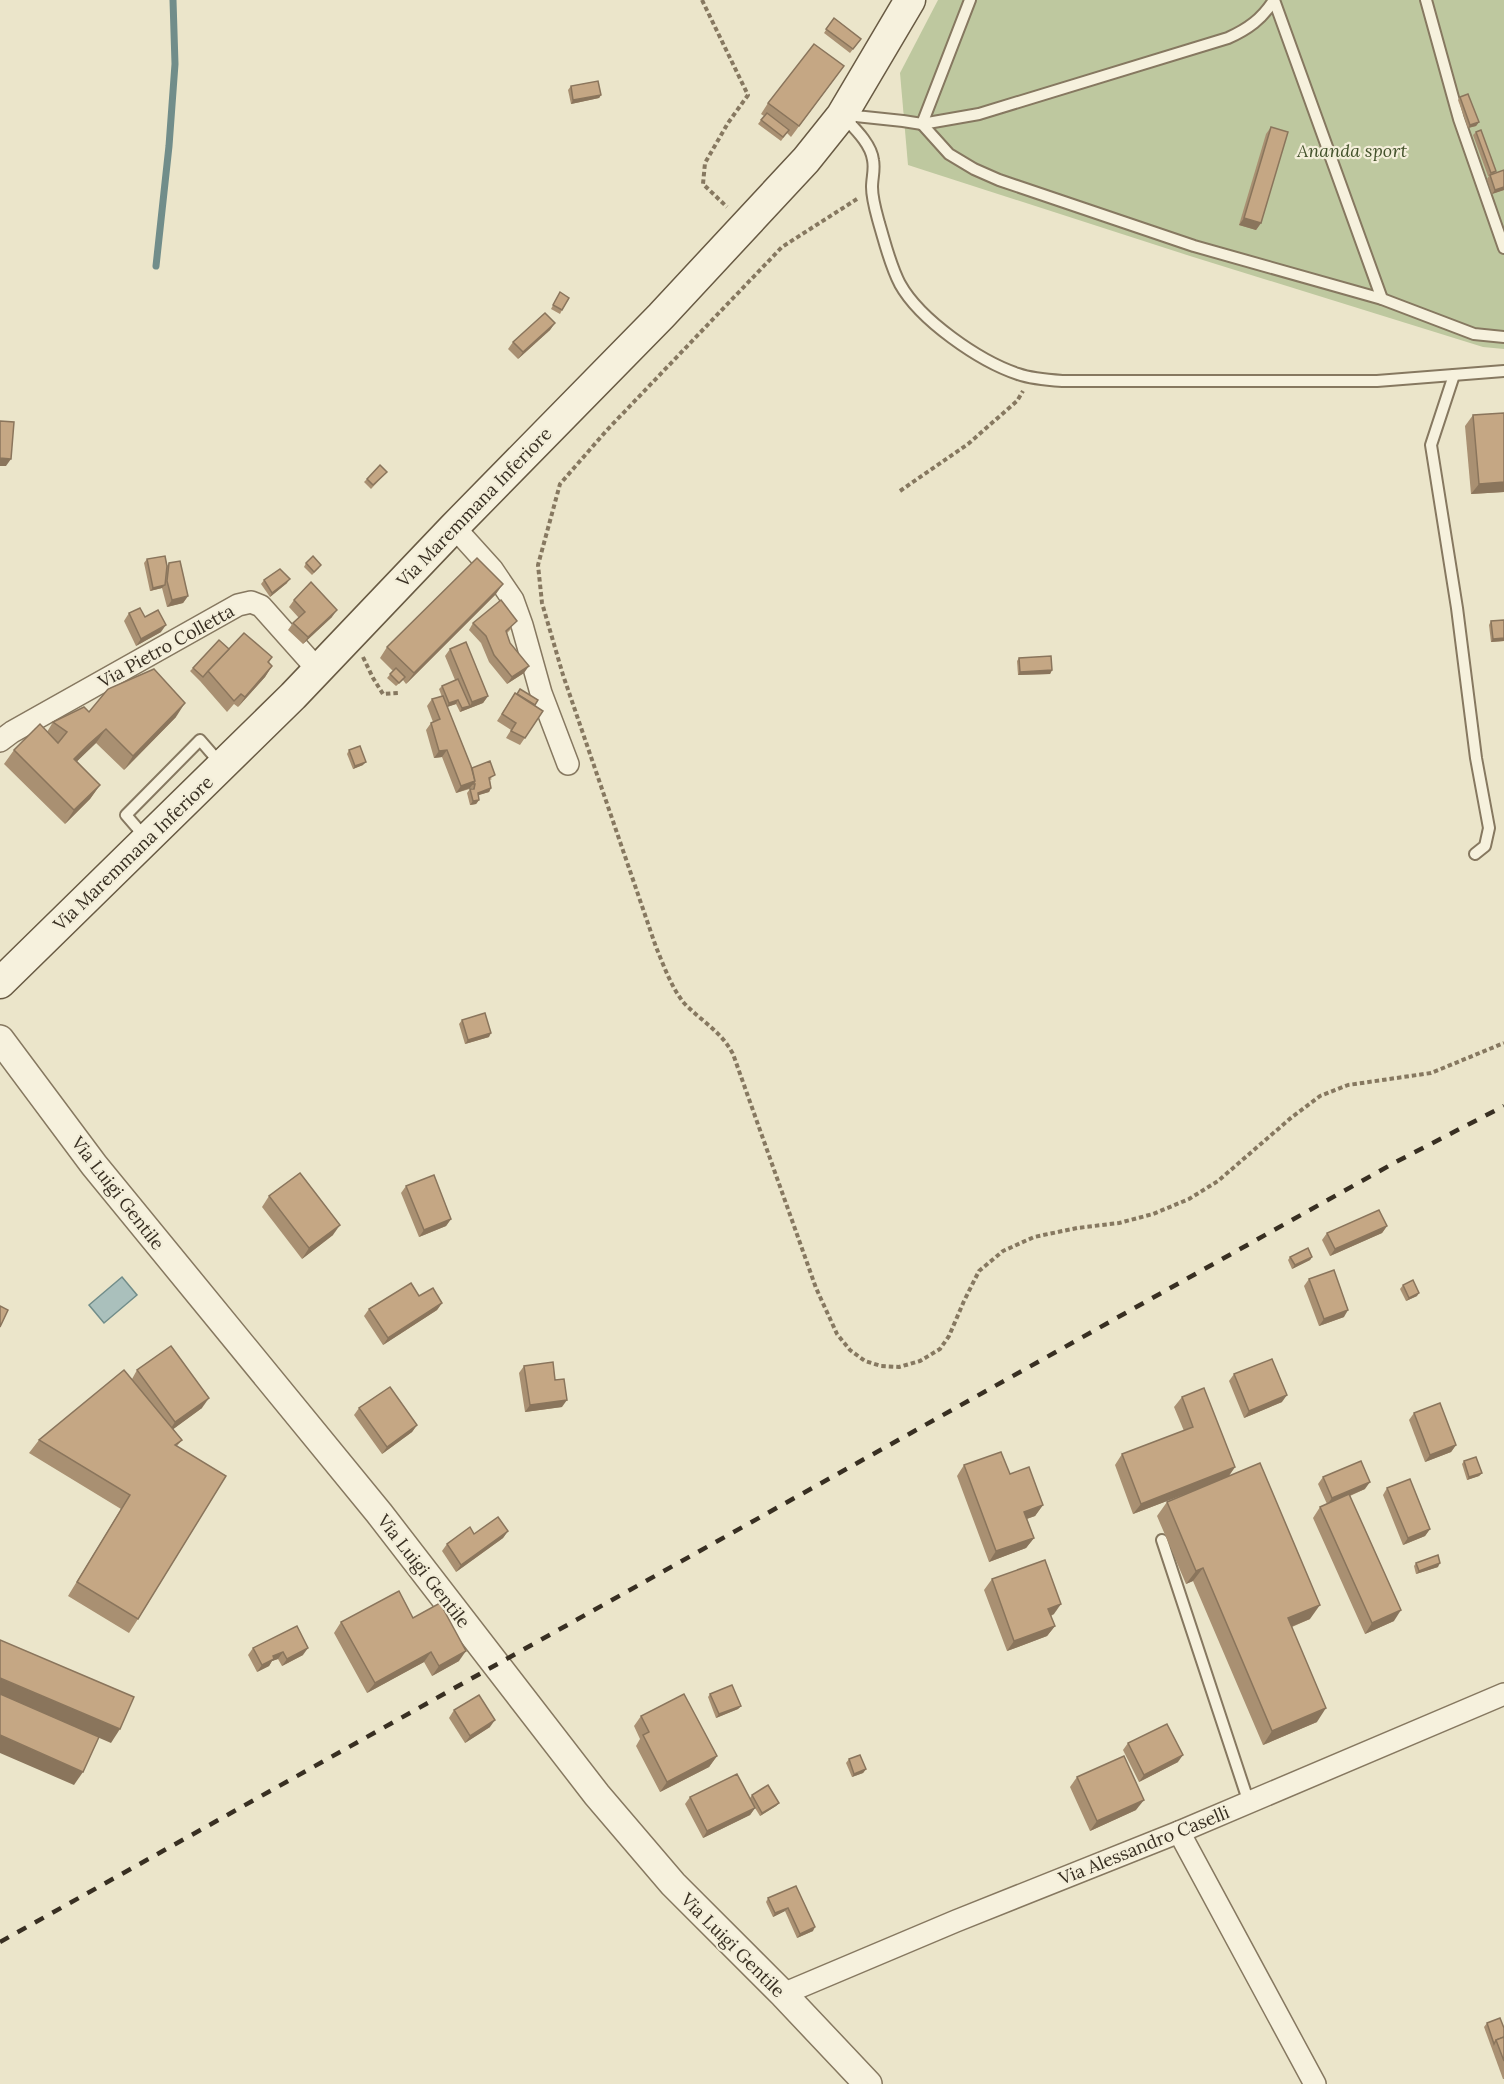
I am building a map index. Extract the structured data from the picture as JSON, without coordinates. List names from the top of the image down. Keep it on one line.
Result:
{"streets":{"main road":["Via Maremmana Inferiore"],"street":["Via Pietro Colletta","Via Luigi Gentile","Via Alessandro Caselli"]},"crossings":[["Via Maremmana Inferiore","Via Pietro Colletta"],["Via Luigi Gentile","Via Alessandro Caselli"]],"parks":["Ananda sport"]}
